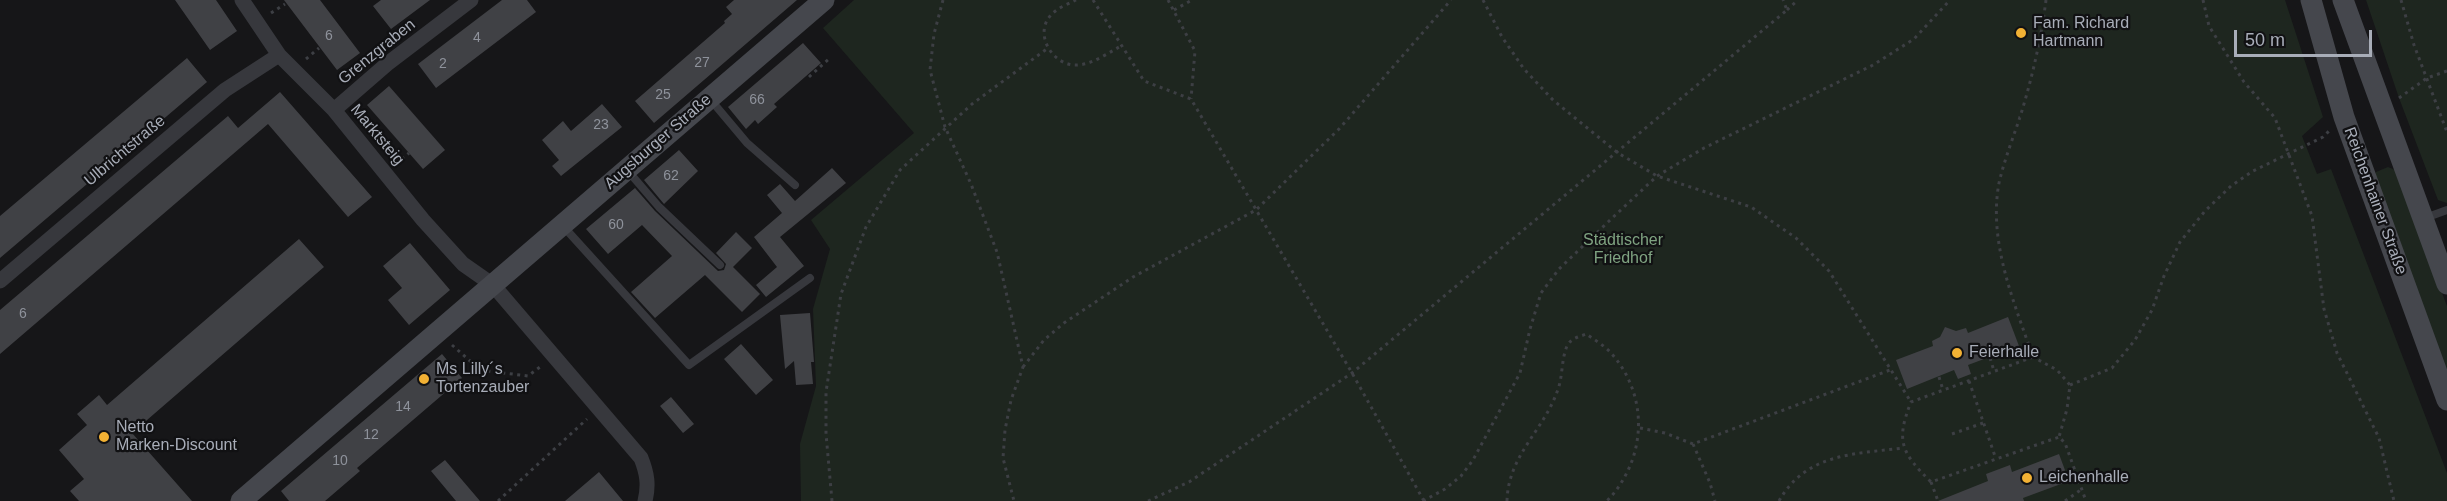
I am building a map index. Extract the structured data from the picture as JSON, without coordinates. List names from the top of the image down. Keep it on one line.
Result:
{"streets":{"street":["Grenzgraben","Marktsteig","Augsburger Straße","Ulbrichtstraße","Reichenhainer Straße"]},"crossings":[["Grenzgraben","Marktsteig"],["Marktsteig","Augsburger Straße"],["Marktsteig","Ulbrichtstraße"]],"parks":["Städtischer Friedhof"],"places":["Fam. Richard Hartmann","Feierhalle","Ms Lilly´s Tortenzauber","Netto Marken-Discount","Leichenhalle"],"house_numbers":["6","4","27","2","25","66","23","62","60","6","14","12","10"],"scale_bar":"50 m"}
